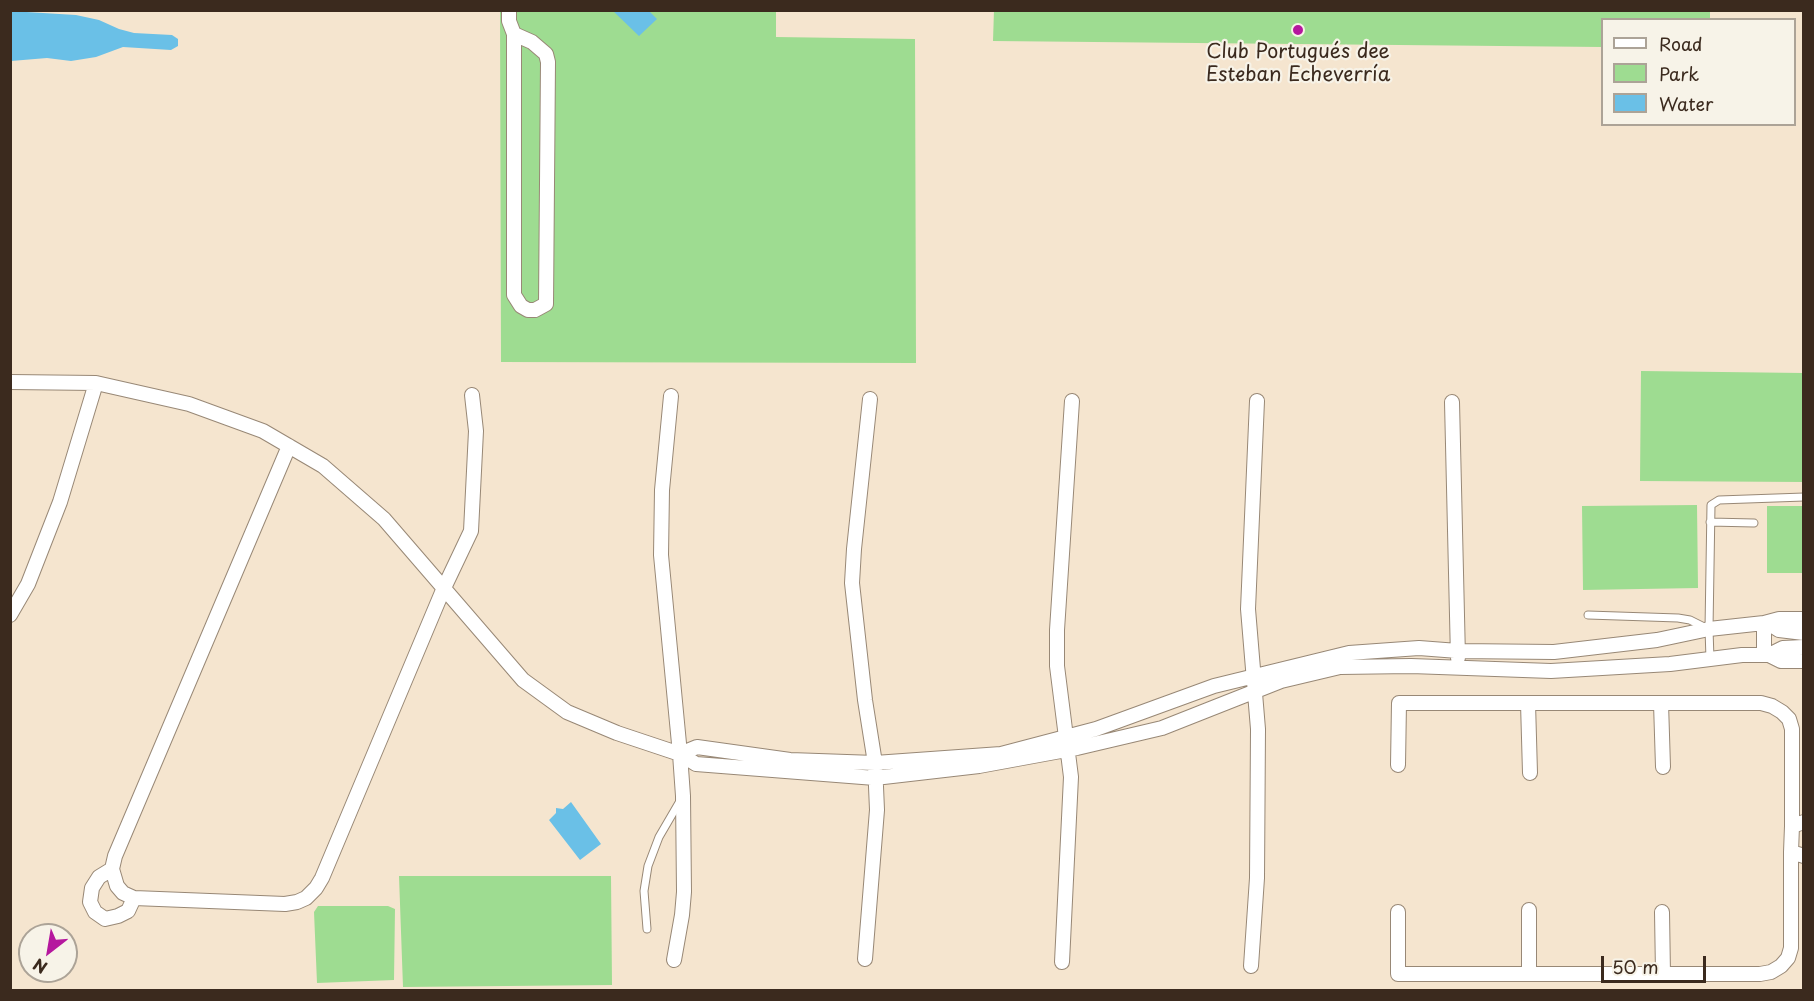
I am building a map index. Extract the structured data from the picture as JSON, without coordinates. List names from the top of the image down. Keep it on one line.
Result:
{"places":["Club Portugués dee Esteban Echeverría"],"legend":["Road","Park","Water"],"scale_bar":"50 m","north":"bottom left"}
